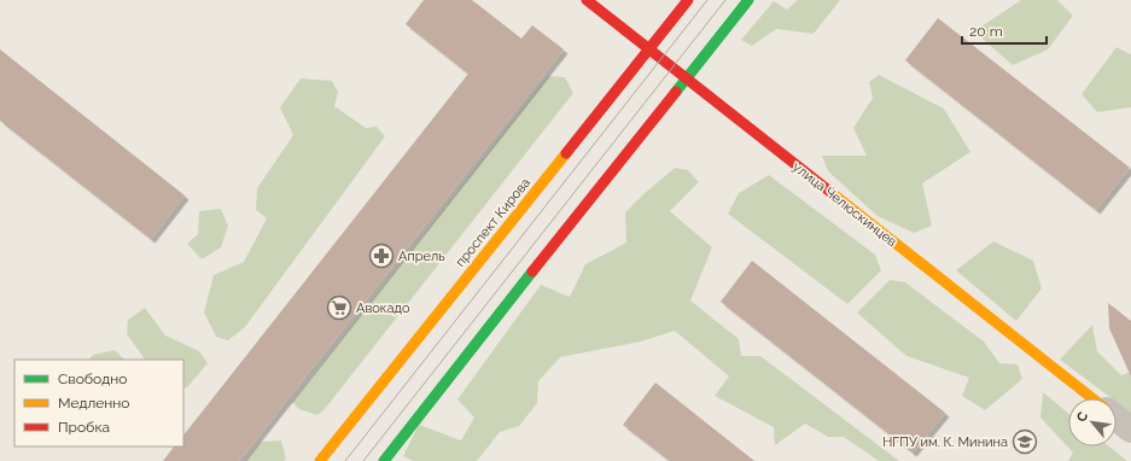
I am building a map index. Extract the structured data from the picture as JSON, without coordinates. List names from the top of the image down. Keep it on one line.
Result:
{"streets":{"street":["улица Челюскинцев","проспект Кирова"]},"crossings":[["улица Челюскинцев","проспект Кирова"]],"places":{"pharmacy":["Апрель"],"supermarket":["Авокадо"],"school or university":["НГПУ им. К. Минина"]},"legend":["Свободно","Медленно","Пробка"],"scale_bar":"20 m","north":"top left"}
